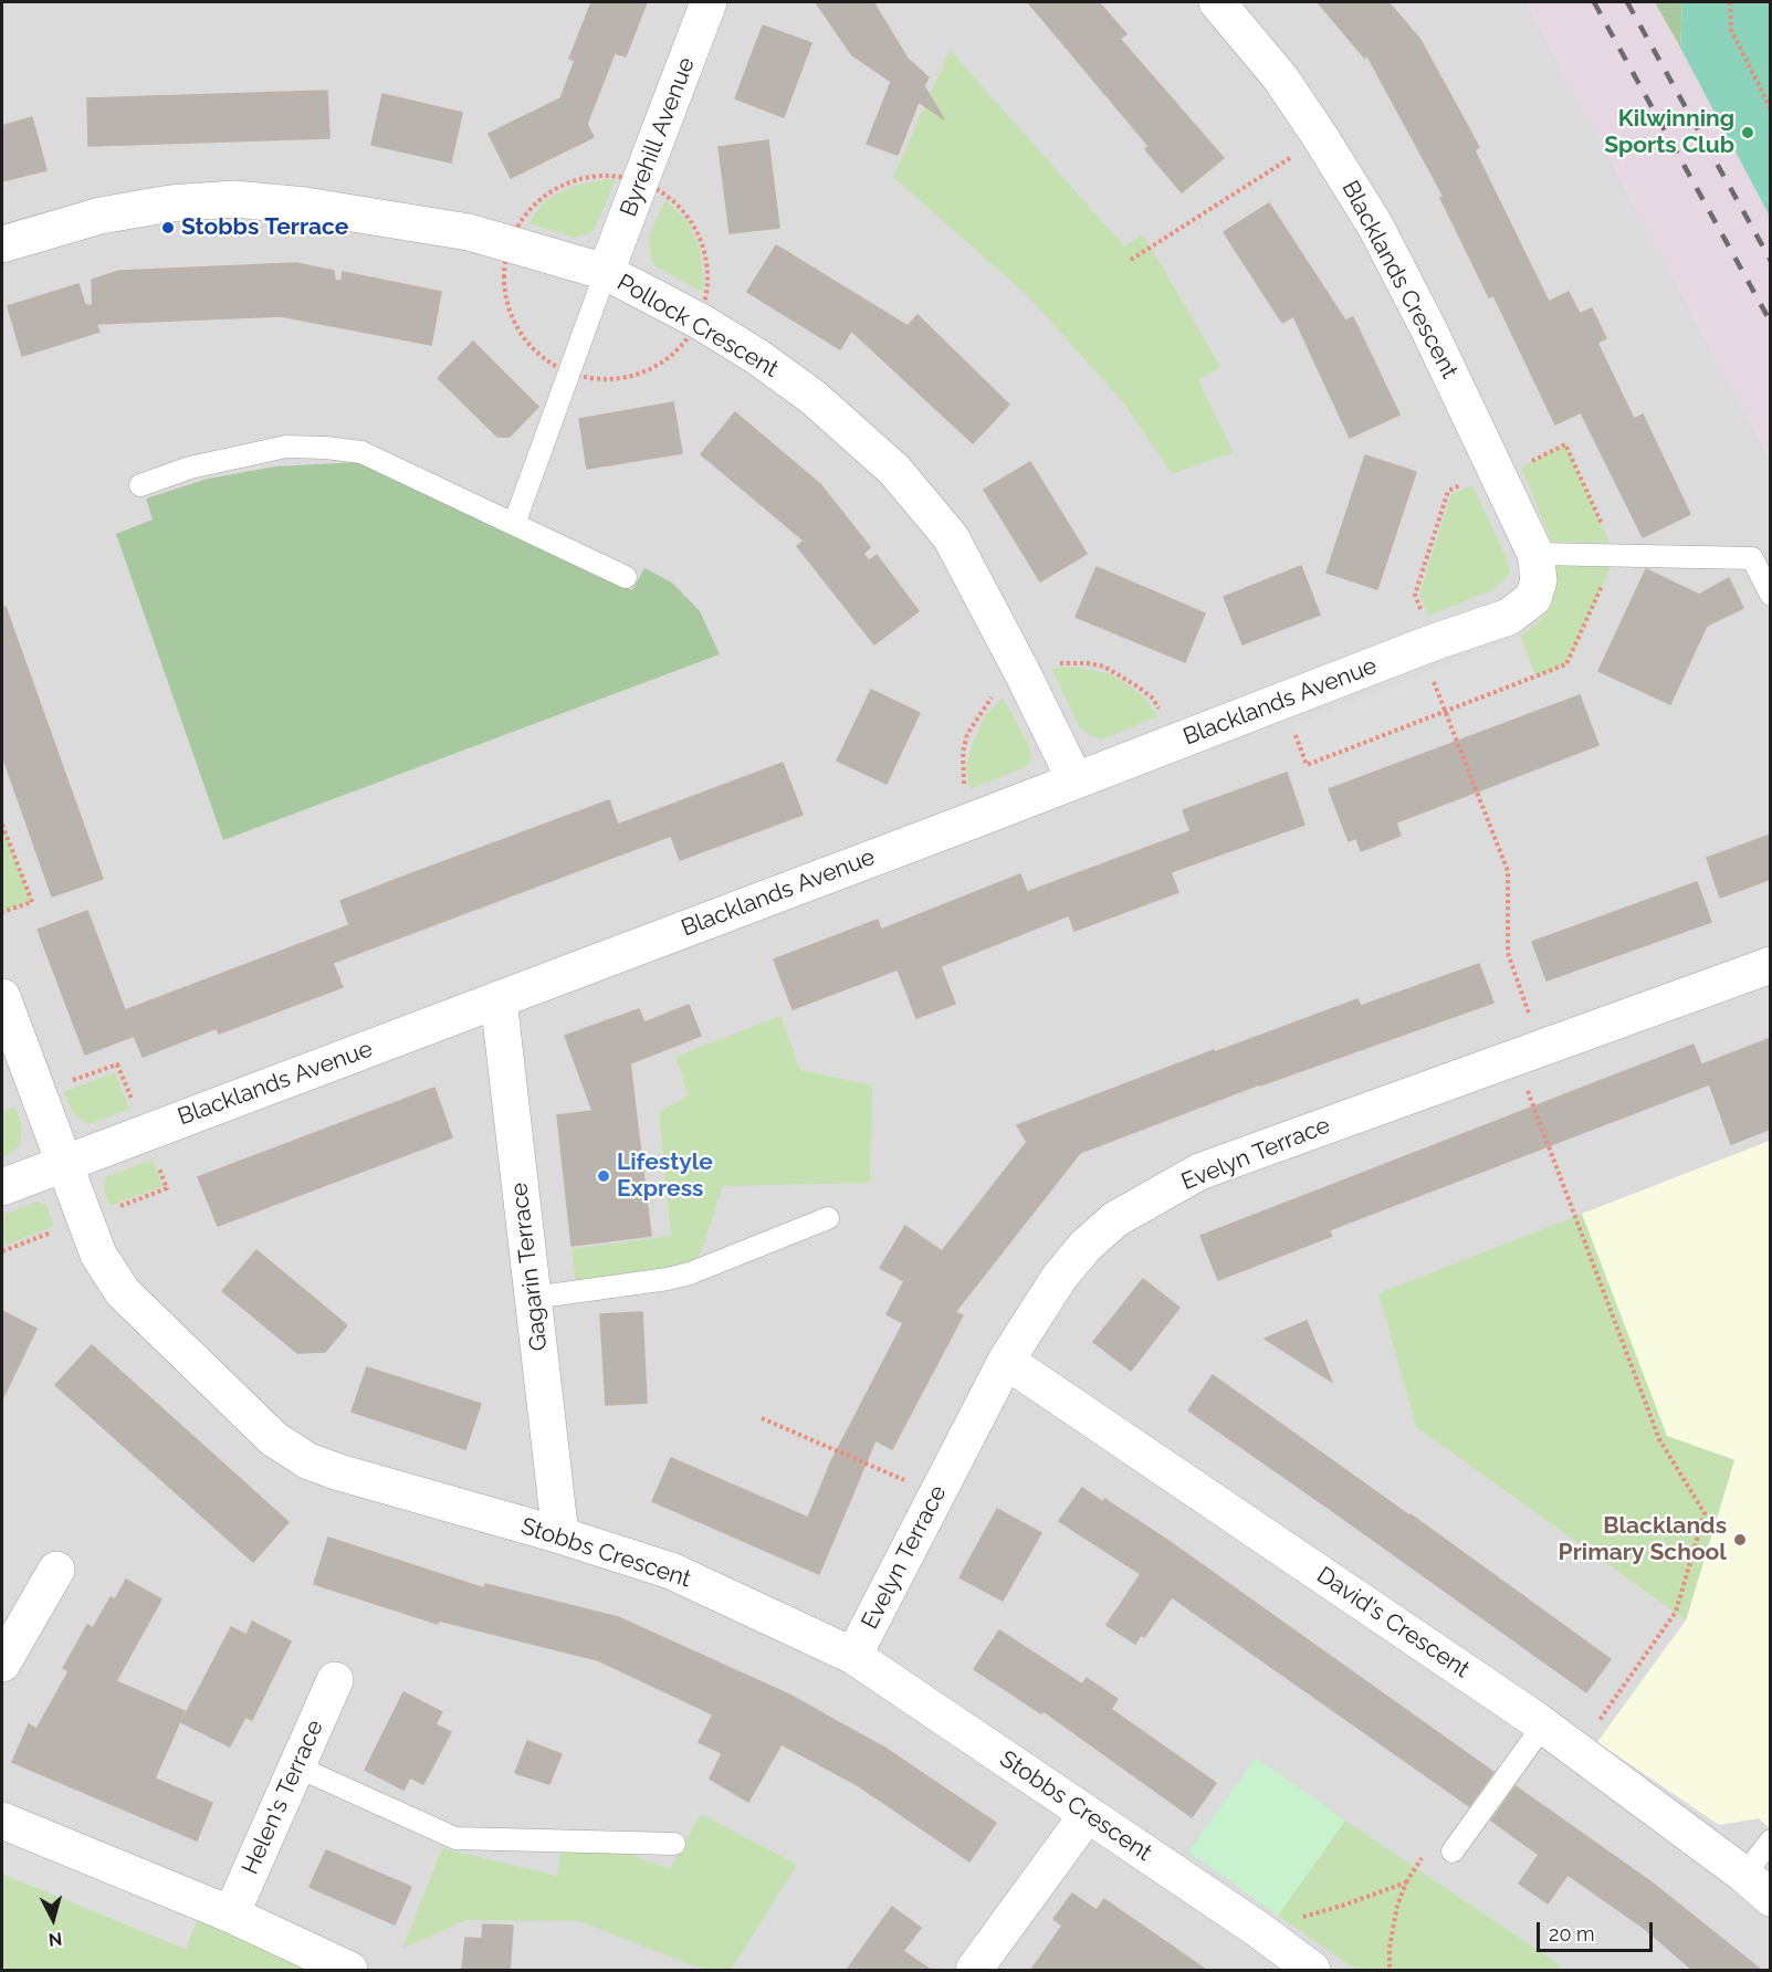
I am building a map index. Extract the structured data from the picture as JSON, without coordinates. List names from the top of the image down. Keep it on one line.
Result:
{"streets":{"street":["Byrehill Avenue","Blacklands Crescent","Pollock Crescent","Blacklands Avenue","Evelyn Terrace","Gagarin Terrace","Stobbs Crescent","David's Crescent","Helen's Terrace"]},"crossings":[["Byrehill Avenue","Pollock Crescent"],["Blacklands Crescent","Blacklands Avenue"],["Pollock Crescent","Blacklands Avenue"],["Blacklands Avenue","Gagarin Terrace"],["Blacklands Avenue","Stobbs Crescent"],["Evelyn Terrace","Stobbs Crescent"],["Evelyn Terrace","David's Crescent"],["Gagarin Terrace","Stobbs Crescent"]],"places":["Kilwinning Sports Club","Stobbs Terrace","Lifestyle Express","Blacklands Primary School"],"scale_bar":"20 m","north":"bottom"}
